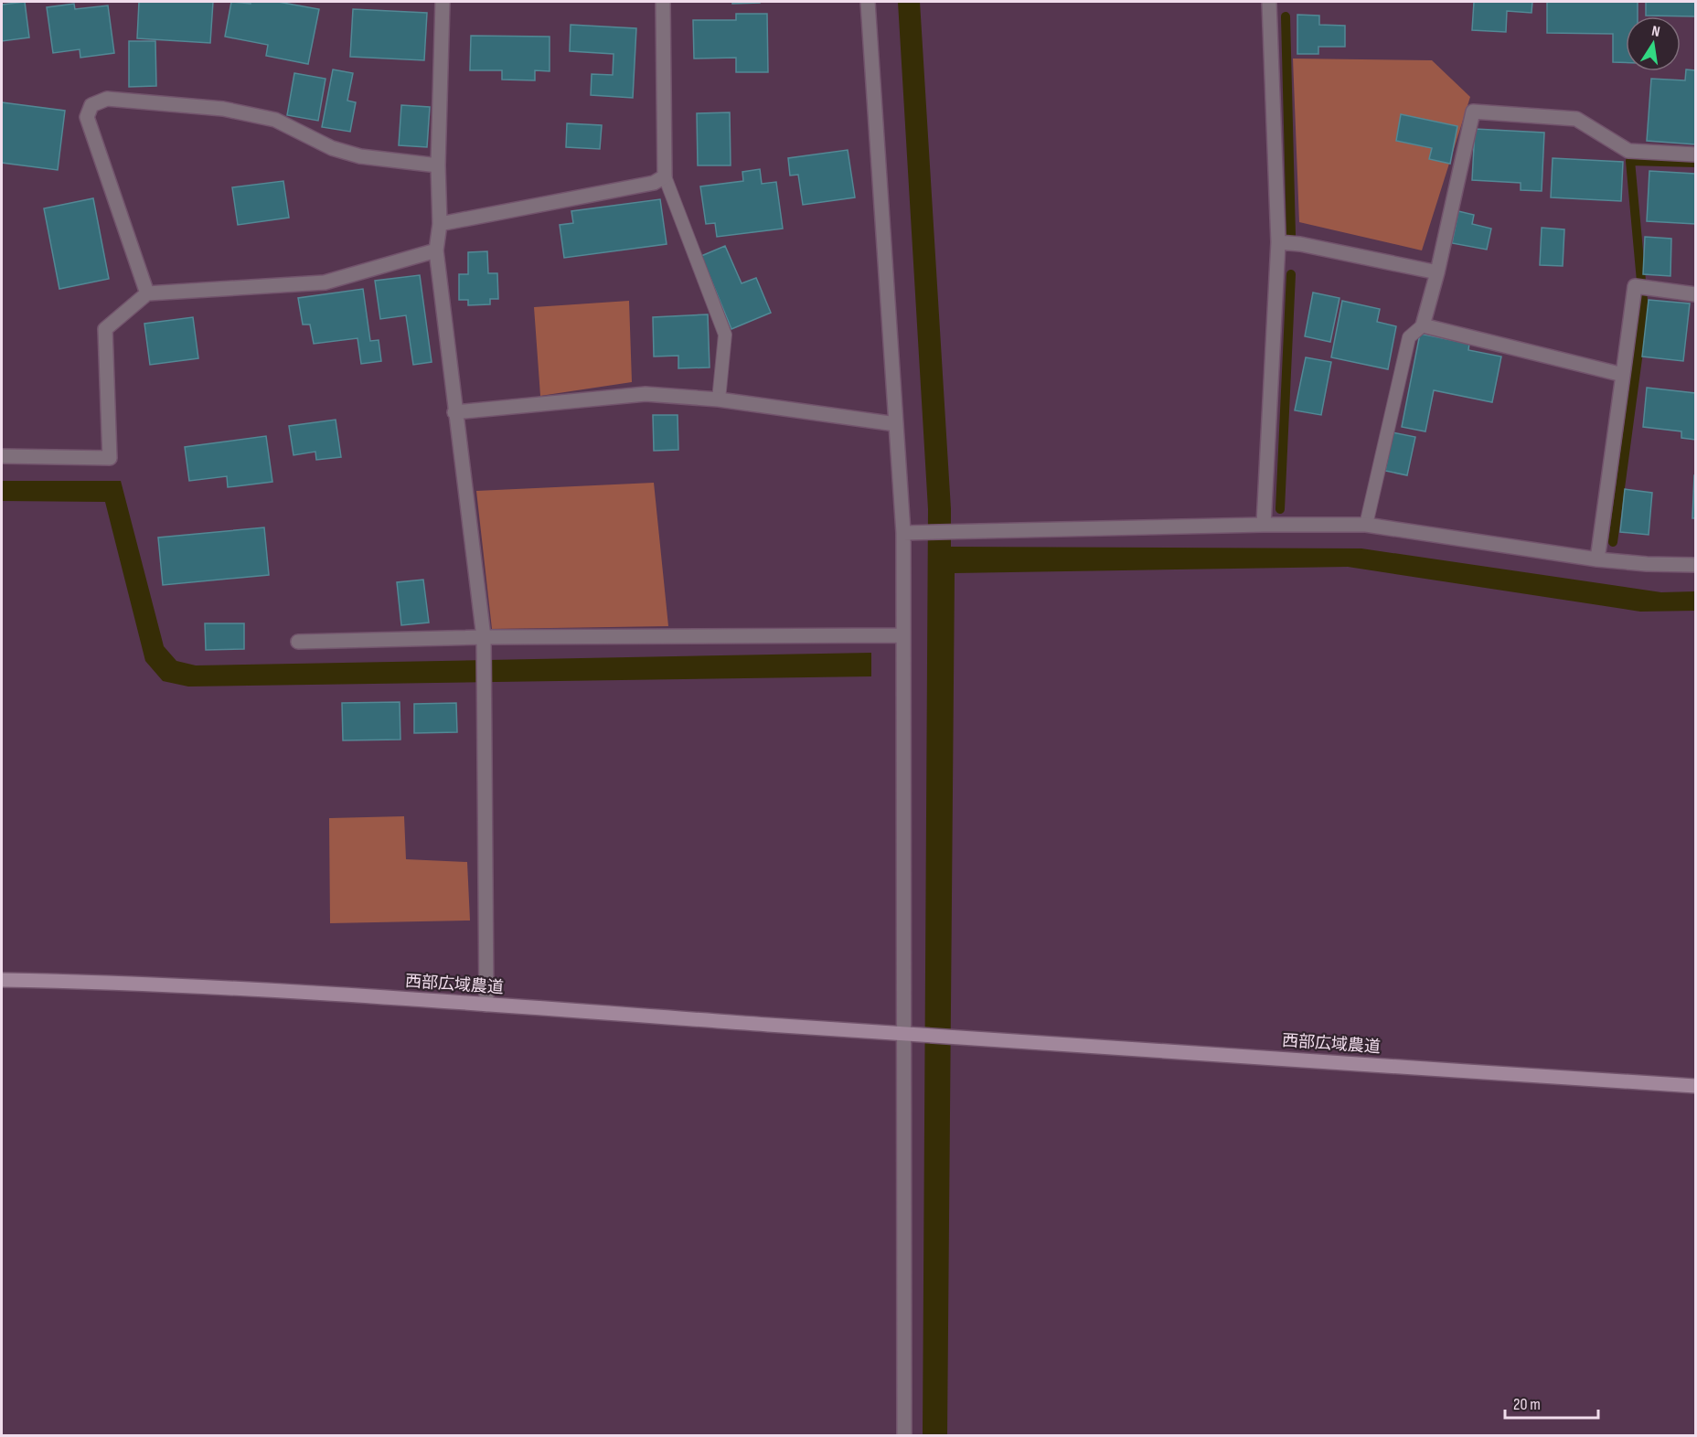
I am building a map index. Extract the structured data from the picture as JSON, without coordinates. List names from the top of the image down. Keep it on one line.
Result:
{"streets":{"street":["西部広域農道"]},"scale_bar":"20 m","north":"top"}
